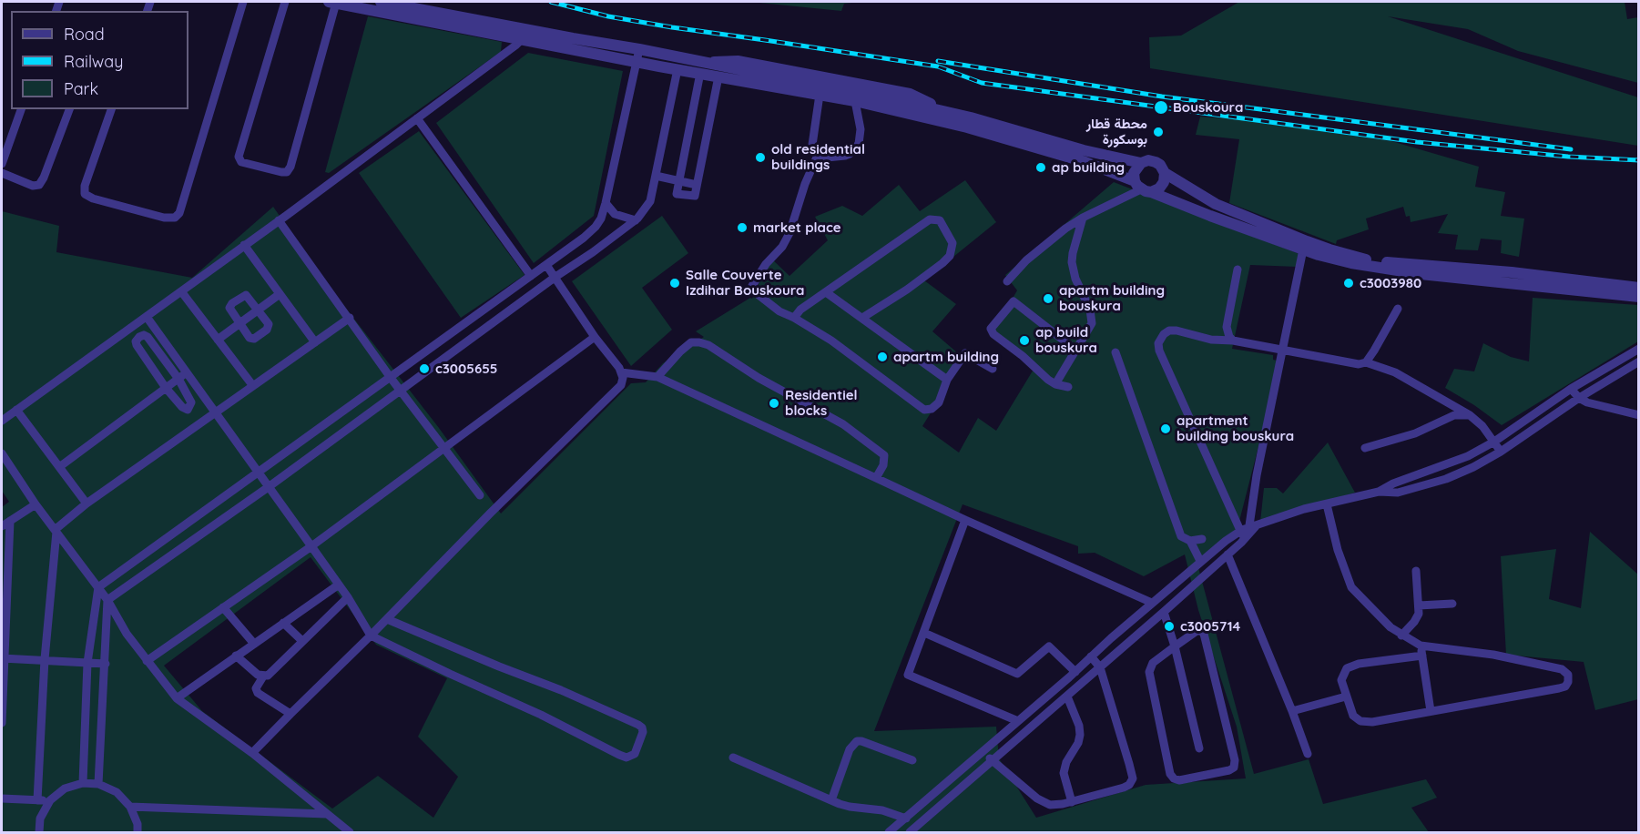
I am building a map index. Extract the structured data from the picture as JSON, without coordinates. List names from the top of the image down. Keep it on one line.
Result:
{"places":["Bouskoura","محطة قطار بوسكورة","old residential buildings","ap building","market place","Salle Couverte Izdihar Bouskoura","c3003980","apartm building bouskura","ap build bouskura","apartm building","c3005655","Residentiel blocks","apartment building bouskura","c3005714"],"legend":["Road","Railway","Park"]}
